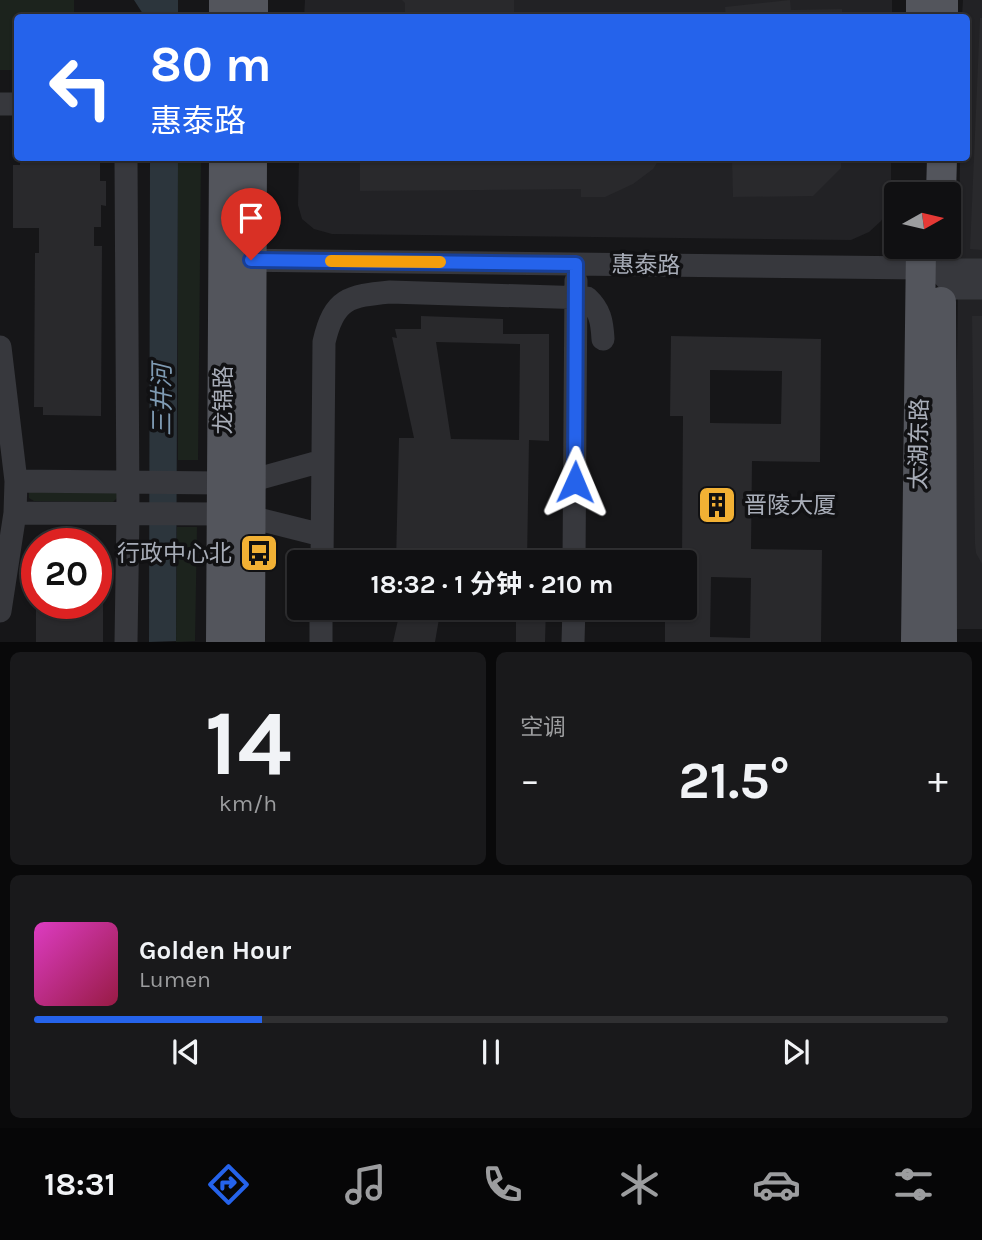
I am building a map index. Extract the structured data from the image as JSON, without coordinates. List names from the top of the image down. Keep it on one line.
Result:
{"streets":{"main road":["龙锦路","太湖东路"],"street":["惠泰路"]},"crossings":[["惠泰路","龙锦路"],["惠泰路","太湖东路"]],"water":["三井河"],"places":{"building":["晋陵大厦"],"bus stop":["行政中心北"]},"north":"right","page":{"turn":["80 m","惠泰路"],"limit":"20","trip":"18:32 · 1 分钟 · 210 m","tile":[["14","km/h"],"空调"],"heat":["−","21.5°","+"],"song":["Golden Hour","Lumen"],"tabs":"18:31"}}
